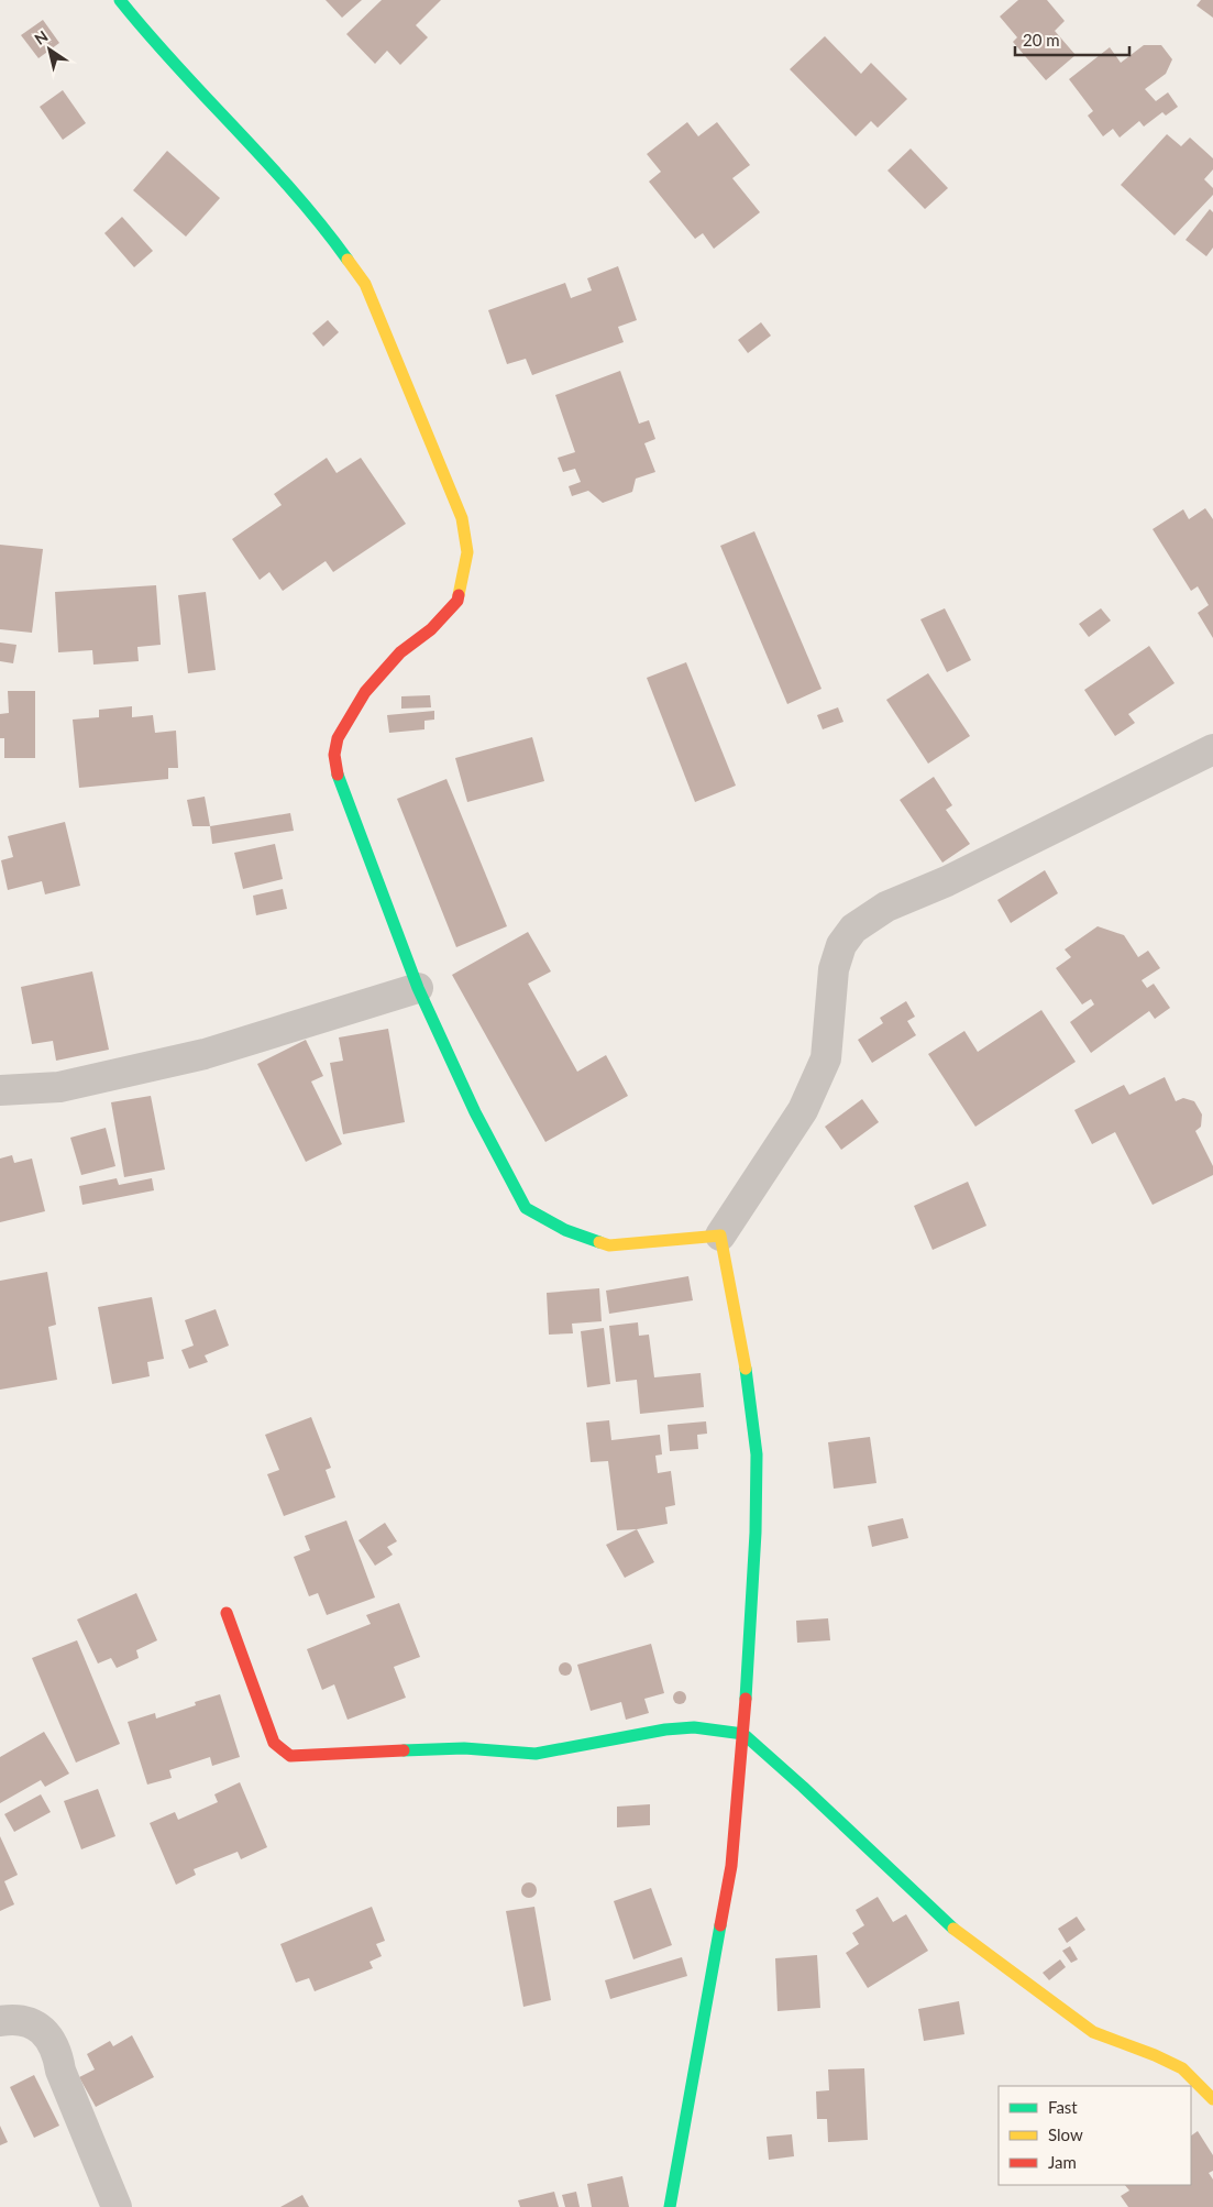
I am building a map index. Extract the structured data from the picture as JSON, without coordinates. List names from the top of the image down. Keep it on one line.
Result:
{"legend":["Fast","Slow","Jam"],"scale_bar":"20 m","north":"top left"}
